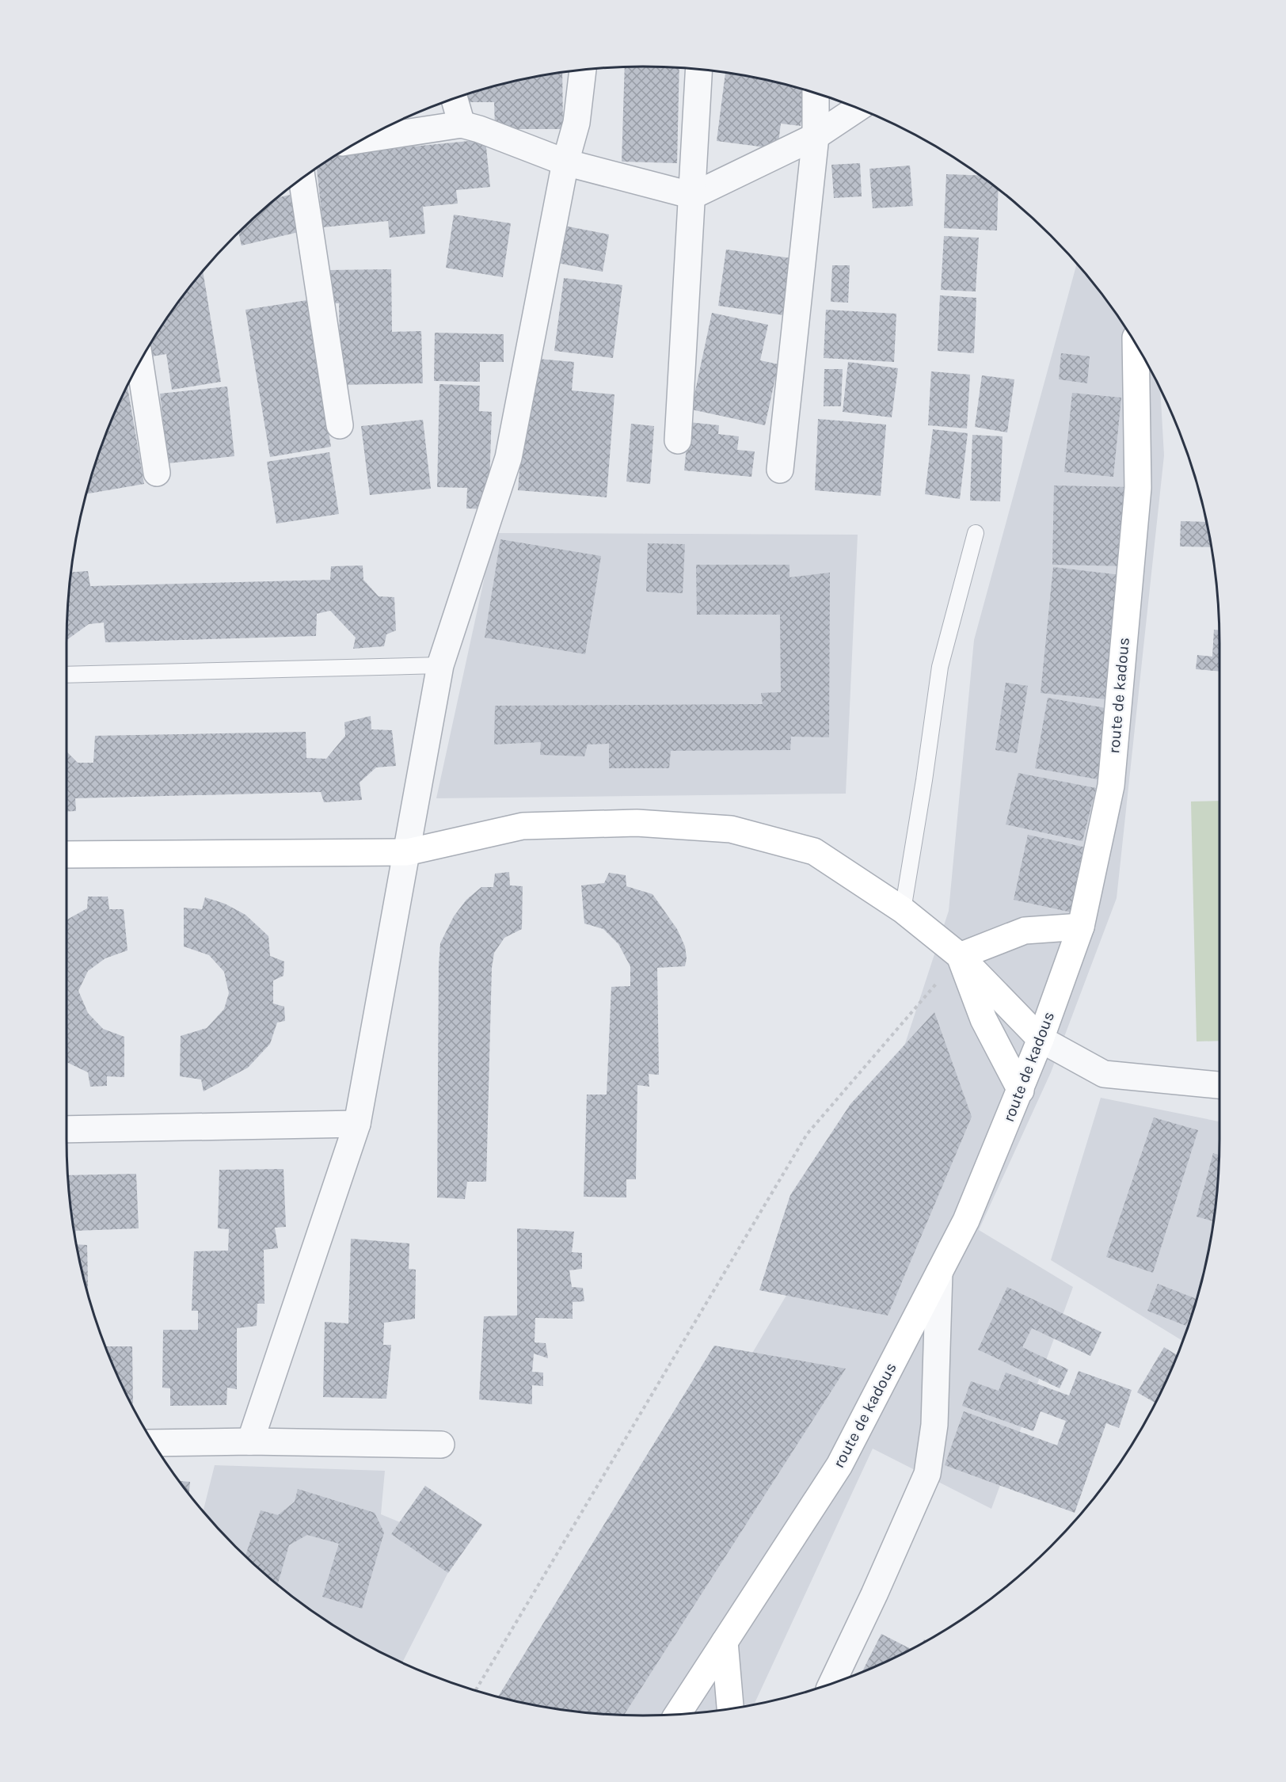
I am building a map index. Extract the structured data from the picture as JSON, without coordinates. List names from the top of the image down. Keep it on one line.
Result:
{"streets":{"main road":["route de kadous"]}}
